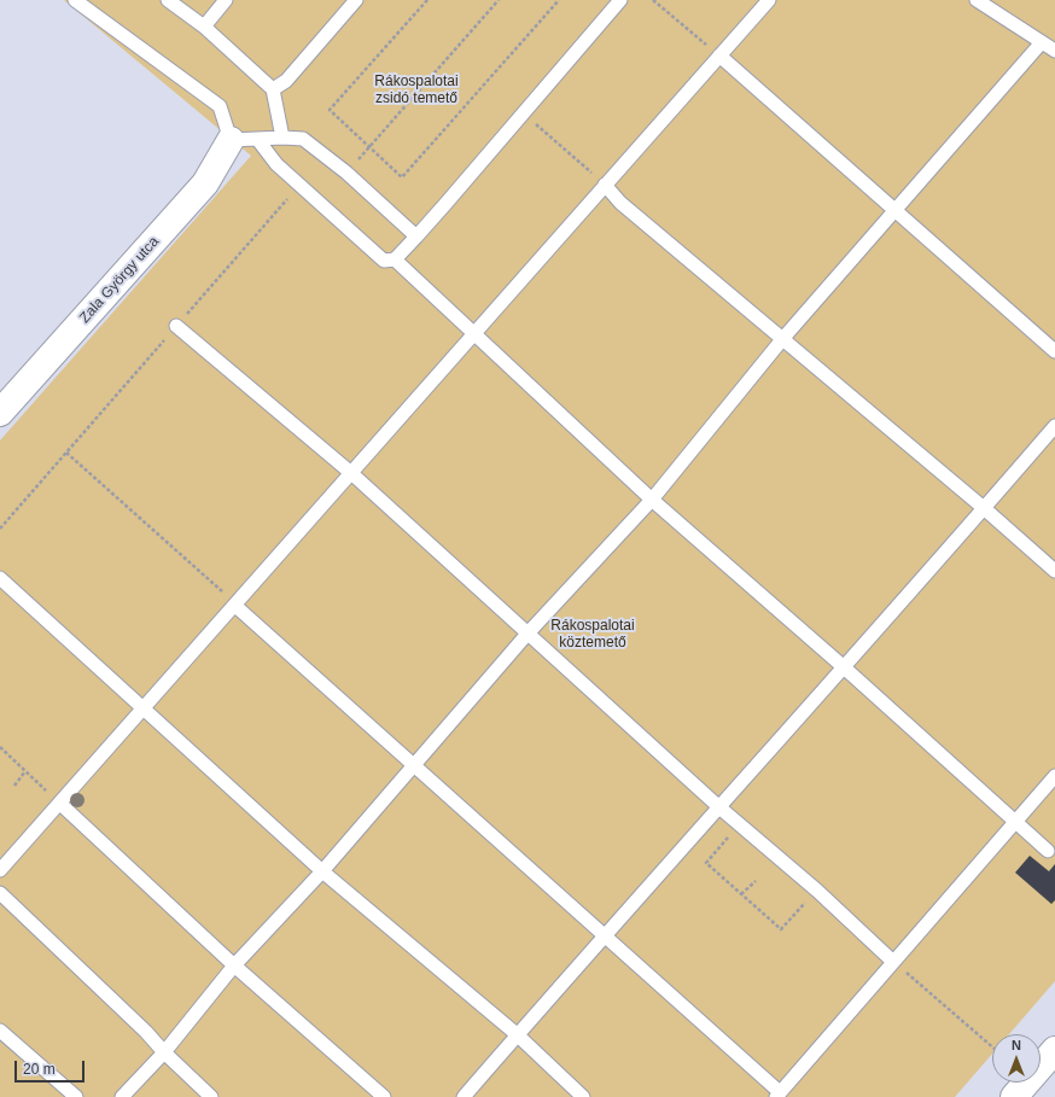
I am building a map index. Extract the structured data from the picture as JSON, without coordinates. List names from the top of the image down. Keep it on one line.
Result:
{"streets":{"street":["Zala György utca"]},"parks":["Rákospalotai zsidó temető","Rákospalotai köztemető"],"scale_bar":"20 m","north":"top"}
